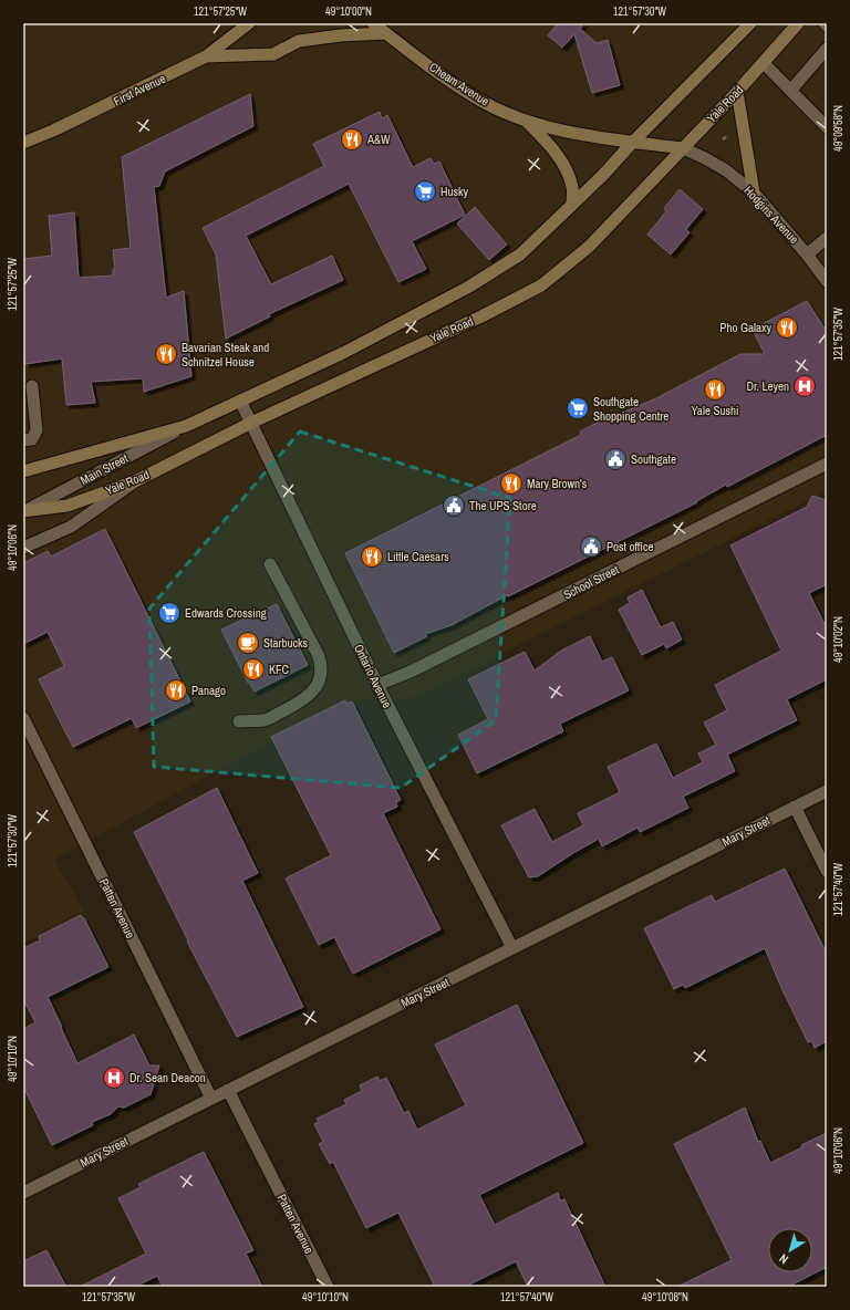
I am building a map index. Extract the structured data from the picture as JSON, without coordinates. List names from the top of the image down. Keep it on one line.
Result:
{"streets":{"main road":["Cheam Avenue","First Avenue","Yale Road"],"street":["Hodgins Avenue","Main Street","School Street","Ontario Avenue","Mary Street","Patten Avenue"]},"crossings":[["Cheam Avenue","Yale Road"],["Cheam Avenue","Hodgins Avenue"],["Yale Road","Hodgins Avenue"],["Yale Road","Main Street"],["Yale Road","Ontario Avenue"],["School Street","Ontario Avenue"],["Ontario Avenue","Mary Street"],["Mary Street","Patten Avenue"]],"places":{"restaurant":["A&W","Pho Galaxy","Bavarian Steak and Schnitzel House","Yale Sushi","Mary Brown's","Little Caesars","KFC","Panago"],"supermarket":["Husky","Southgate Shopping Centre","Edwards Crossing"],"hospital":["Dr. Leyen","Dr. Sean Deacon"],"public building":["Southgate","The UPS Store","Post office"],"cafe":["Starbucks"]},"north":"bottom left","coordinates":["121°57'25\"W","49°10'00\"N","121°57'30\"W","49°09'58\"N","121°57'35\"W","49°10'06\"N","49°10'02\"N","121°57'40\"W","49°10'10\"N","49°10'08\"N"]}
